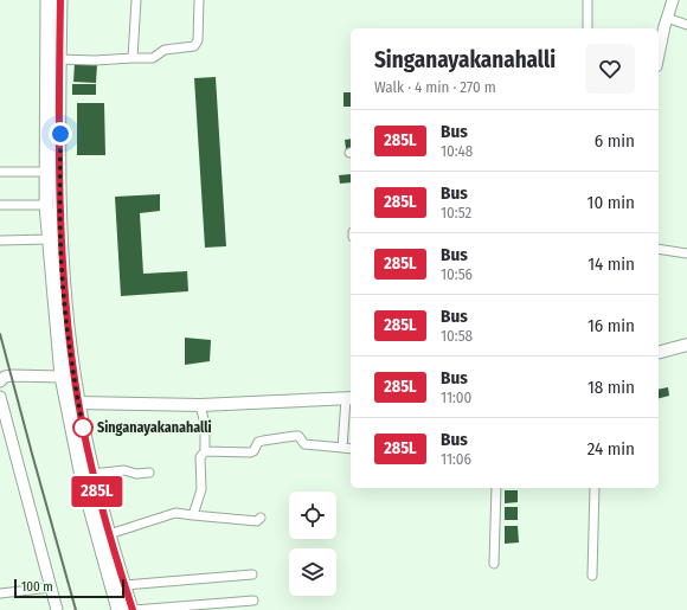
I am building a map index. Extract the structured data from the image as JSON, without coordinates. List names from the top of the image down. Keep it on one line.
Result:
{"places":["Singanayakanahalli"],"lines":["bus line 285L"],"scale_bar":"100 m","page":{"on_map":"285L","heading":["Singanayakanahalli","Walk · 4 min · 270 m"],"list":[{"mark":"285L","name":"Bus","note":"10:48","value":"6 min"},{"mark":"285L","name":"Bus","note":"10:52","value":"10 min"},{"mark":"285L","name":"Bus","note":"10:56","value":"14 min"},{"mark":"285L","name":"Bus","note":"10:58","value":"16 min"},{"mark":"285L","name":"Bus","note":"11:00","value":"18 min"},{"mark":"285L","name":"Bus","note":"11:06","value":"24 min"}],"scale":"100 m"}}
